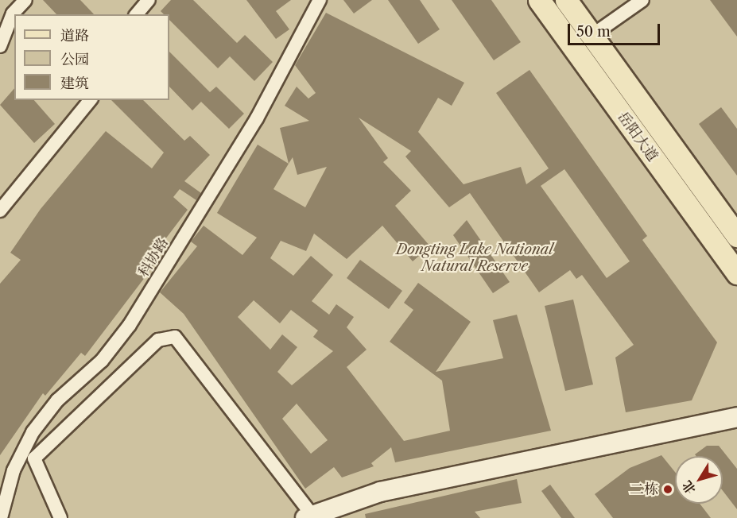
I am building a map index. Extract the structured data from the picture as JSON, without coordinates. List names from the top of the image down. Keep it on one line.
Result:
{"streets":{"main road":["岳阳大道"],"street":["科协路"]},"parks":["Dongting Lake National Natural Reserve"],"places":["二栋"],"legend":["道路","公园","建筑"],"scale_bar":"50 m","north":"bottom left"}
